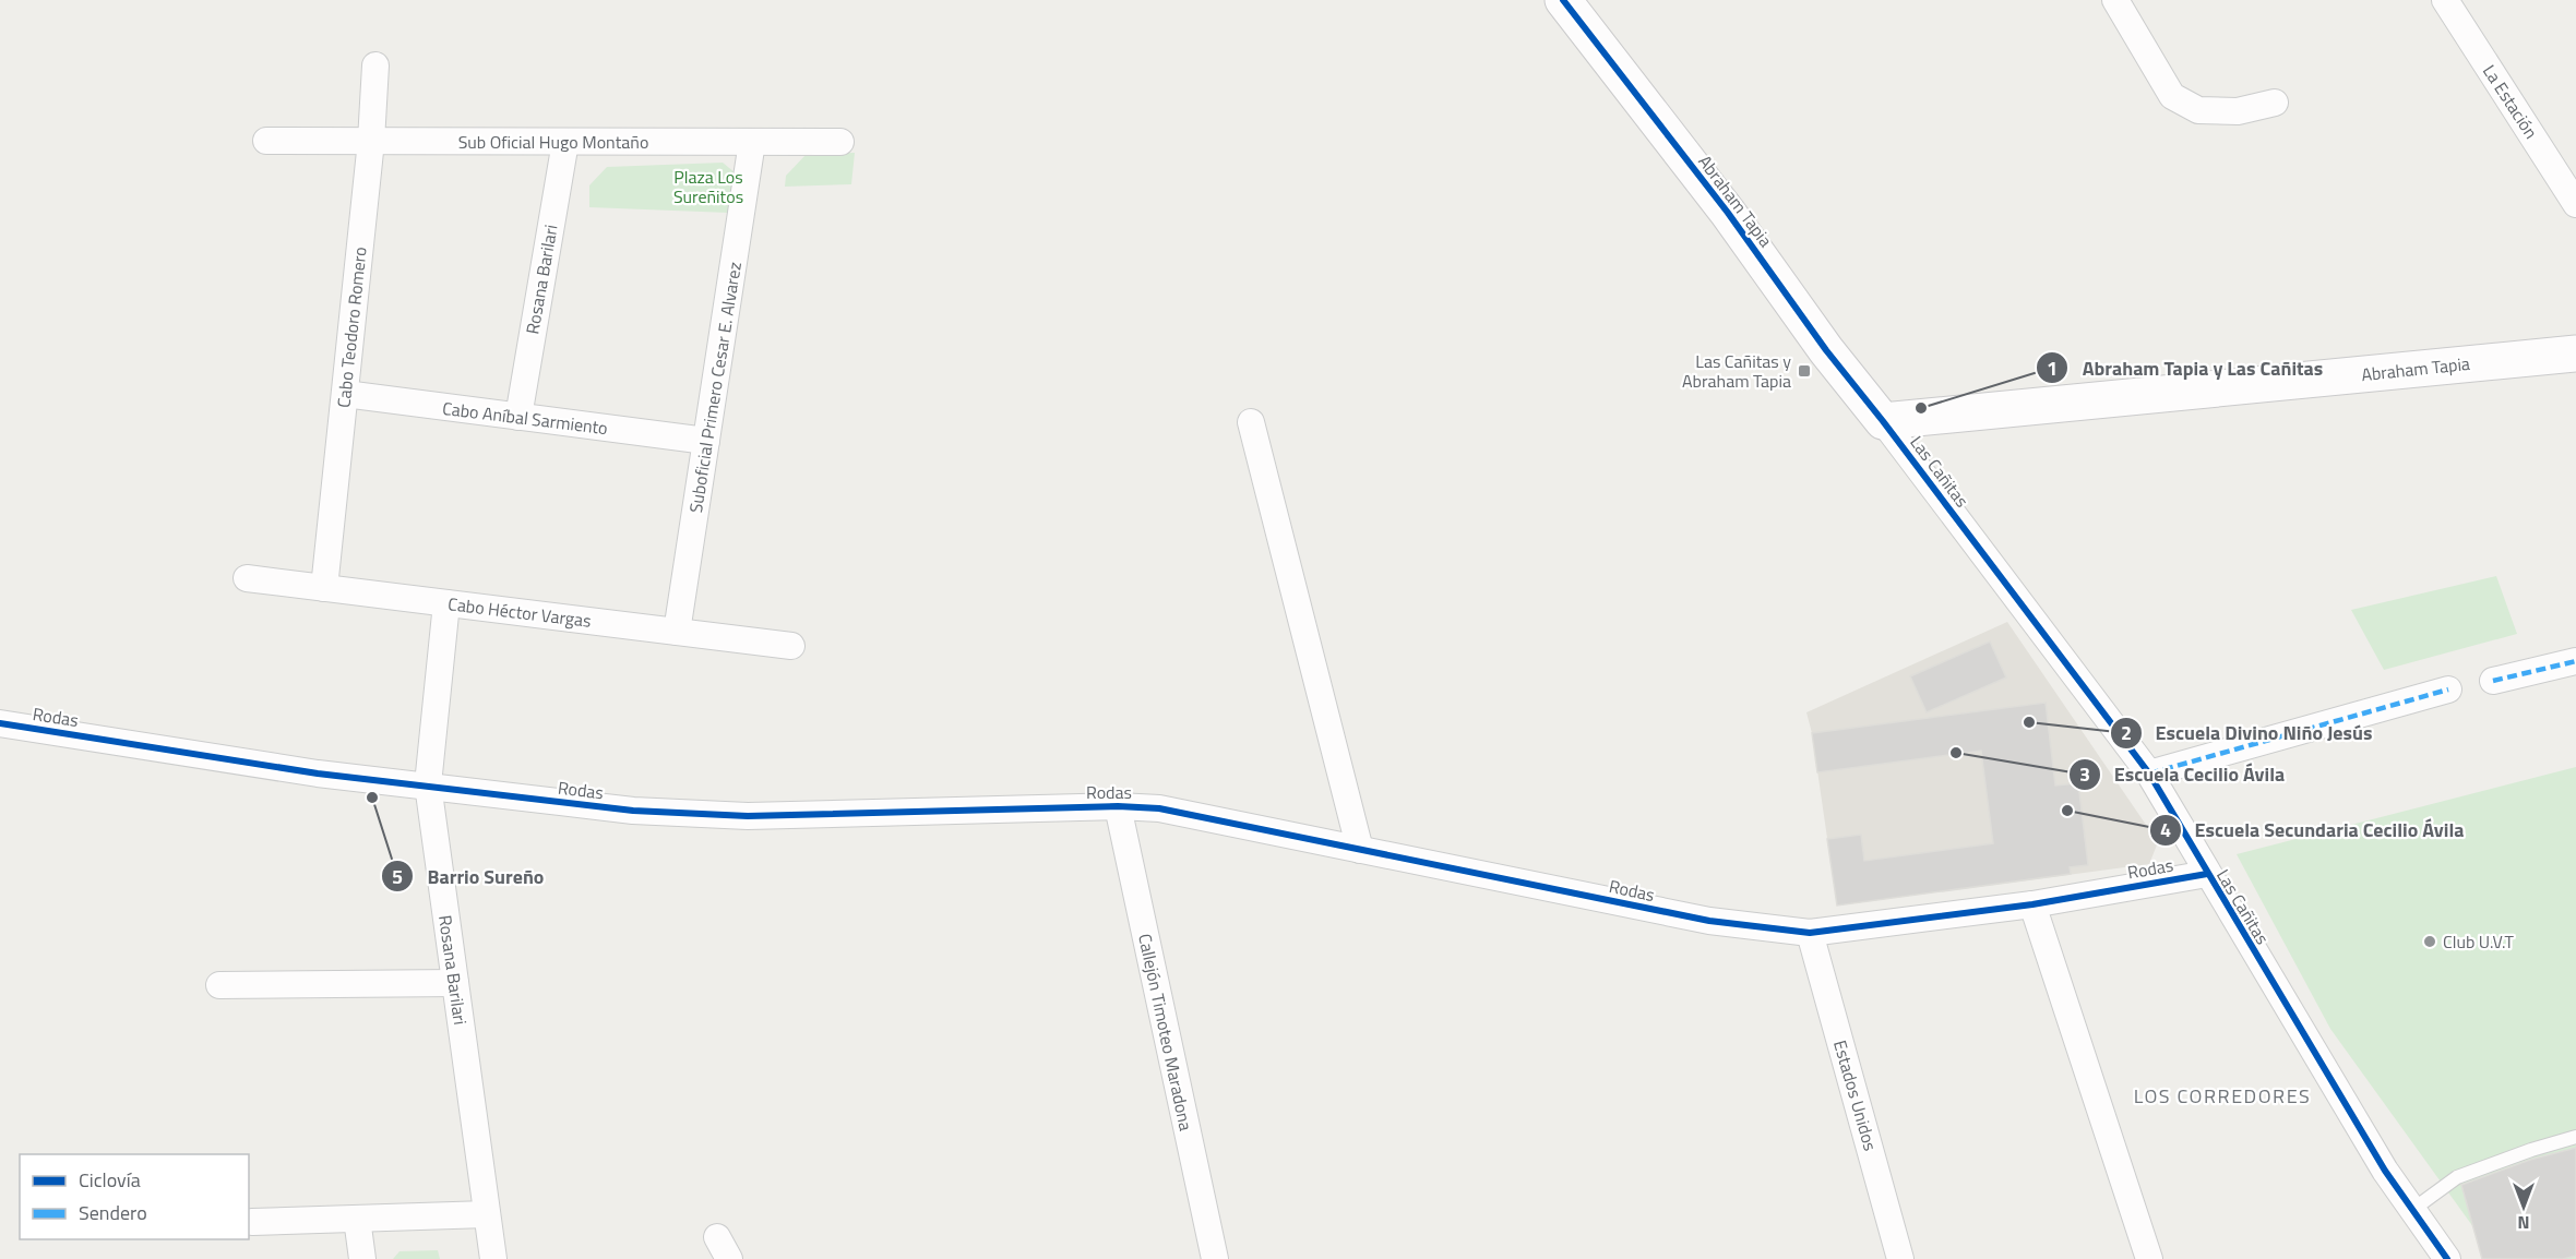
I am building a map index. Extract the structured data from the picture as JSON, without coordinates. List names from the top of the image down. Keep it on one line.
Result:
{"streets":{"street":["La Estación","Sub Oficial Hugo Montaño","Abraham Tapia","Rosana Barilari","Cabo Teodoro Romero","Suboficial Primero Cesar E. Alvarez","Cabo Aníbal Sarmiento","Las Cañitas","Cabo Héctor Vargas","Rodas","Callejón Timoteo Maradona","Estados Unidos"]},"crossings":[["Sub Oficial Hugo Montaño","Rosana Barilari"],["Sub Oficial Hugo Montaño","Cabo Teodoro Romero"],["Sub Oficial Hugo Montaño","Suboficial Primero Cesar E. Alvarez"],["Abraham Tapia","Las Cañitas"],["Rosana Barilari","Cabo Aníbal Sarmiento"],["Rosana Barilari","Cabo Héctor Vargas"],["Rosana Barilari","Rodas"],["Cabo Teodoro Romero","Cabo Aníbal Sarmiento"],["Cabo Teodoro Romero","Cabo Héctor Vargas"],["Suboficial Primero Cesar E. Alvarez","Cabo Aníbal Sarmiento"],["Suboficial Primero Cesar E. Alvarez","Cabo Héctor Vargas"],["Las Cañitas","Rodas"],["Rodas","Callejón Timoteo Maradona"],["Rodas","Estados Unidos"]],"districts":["LOS CORREDORES"],"parks":["Plaza Los Sureñitos"],"places":{"transit":["Las Cañitas y Abraham Tapia"],"other":["Abraham Tapia y Las Cañitas","Escuela Divino Niño Jesús","Escuela Cecilio Ávila","Barrio Sureño","Escuela Secundaria Cecilio Ávila","Club U.V.T"]},"legend":["Ciclovía","Sendero"],"north":"bottom"}
